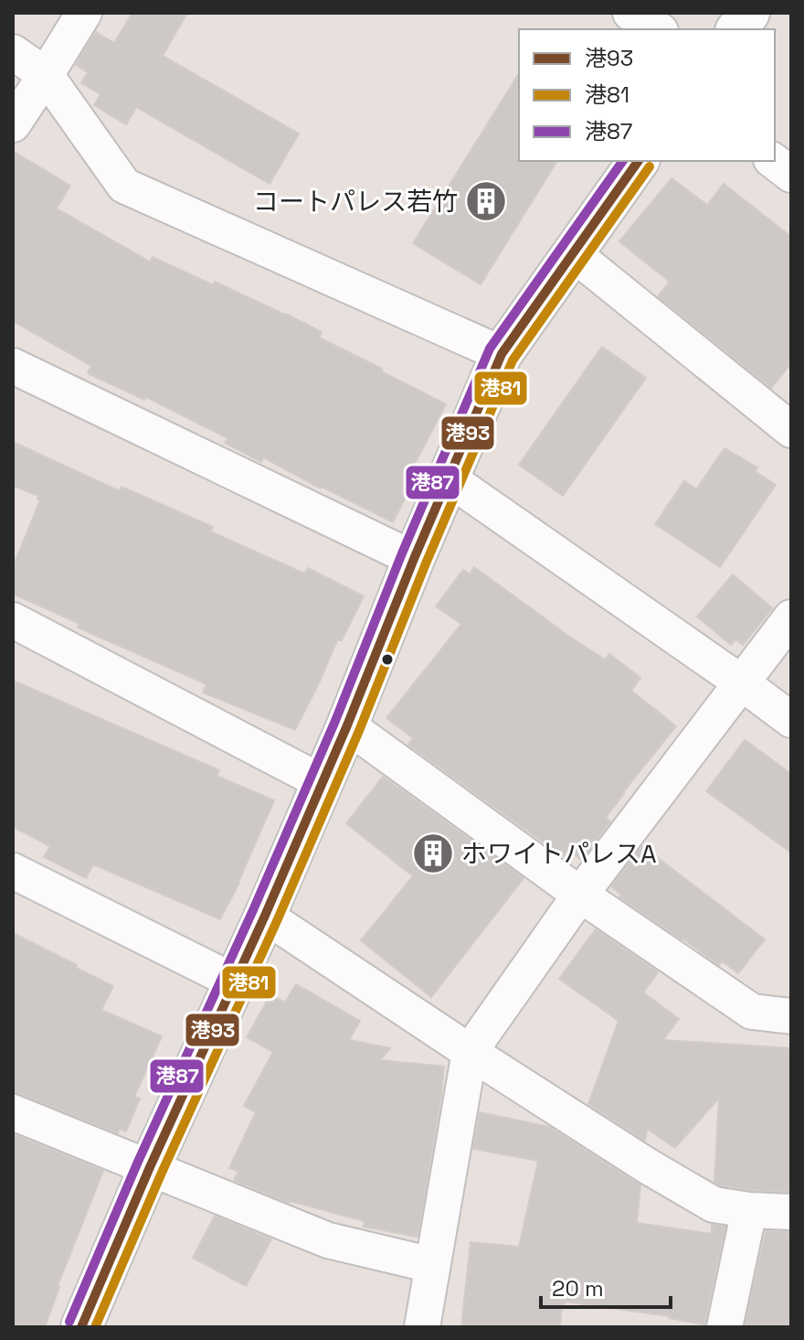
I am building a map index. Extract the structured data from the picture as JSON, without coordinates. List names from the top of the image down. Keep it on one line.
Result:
{"places":{"building":["コートパレス若竹","ホワイトパレスA"]},"lines":["transit line 港93","transit line 港87","transit line 港81"],"legend":["港93","港81","港87"],"scale_bar":"20 m"}
